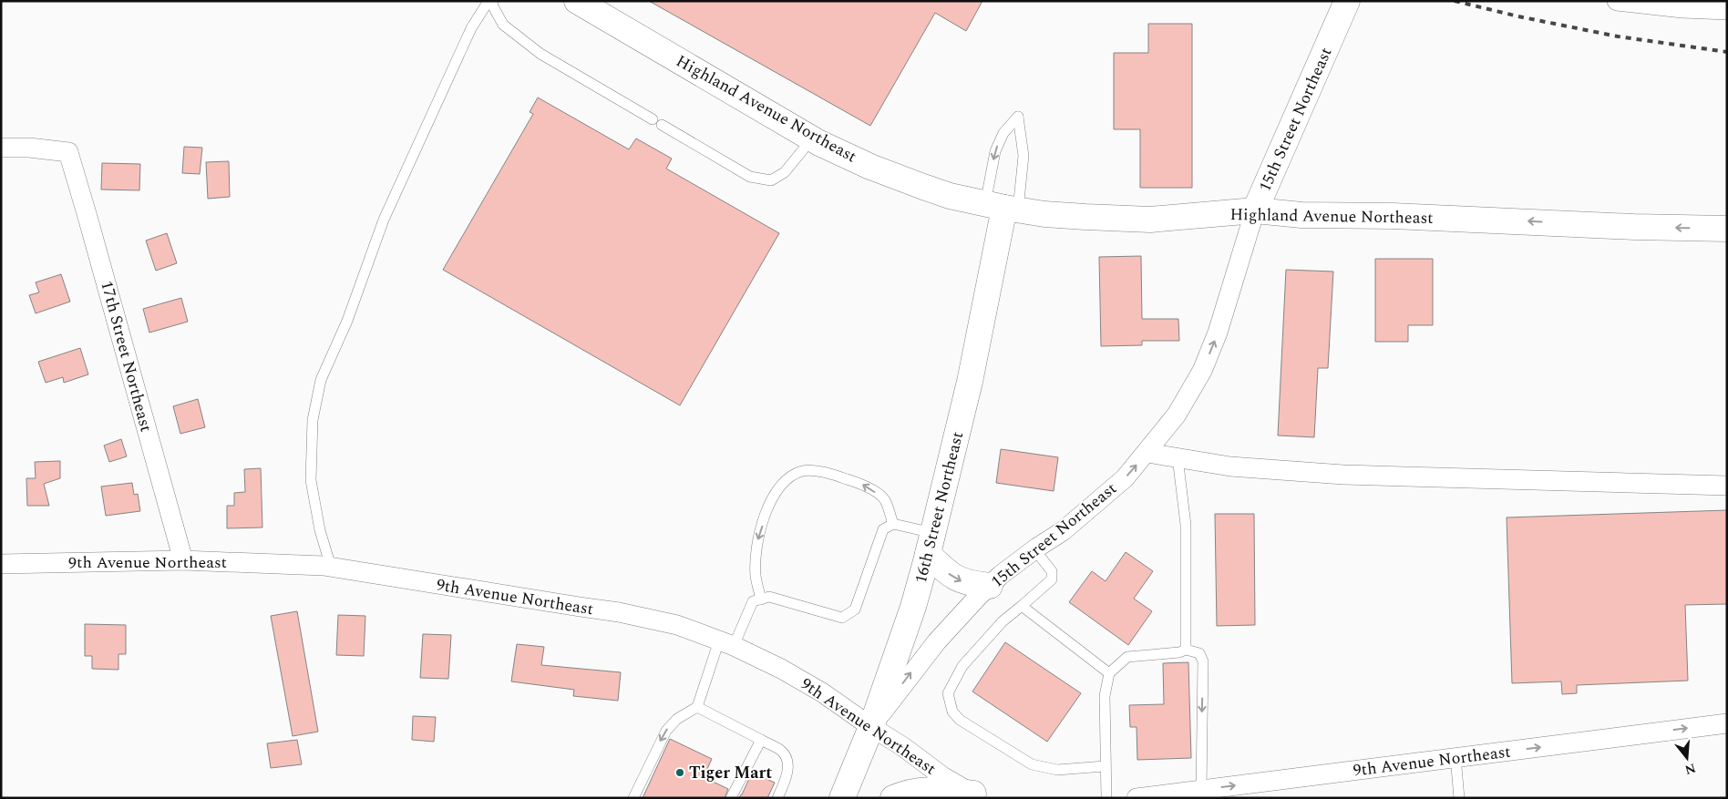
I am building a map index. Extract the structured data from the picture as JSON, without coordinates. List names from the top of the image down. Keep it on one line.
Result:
{"streets":{"main road":["Highland Avenue Northeast","15th Street Northeast","16th Street Northeast"],"street":["17th Street Northeast","9th Avenue Northeast"]},"crossings":[["Highland Avenue Northeast","15th Street Northeast"],["Highland Avenue Northeast","16th Street Northeast"],["15th Street Northeast","16th Street Northeast"],["15th Street Northeast","9th Avenue Northeast"],["17th Street Northeast","9th Avenue Northeast"],["16th Street Northeast","9th Avenue Northeast"]],"one_way":["Highland Avenue Northeast","15th Street Northeast"],"places":["Tiger Mart"],"north":"bottom"}
